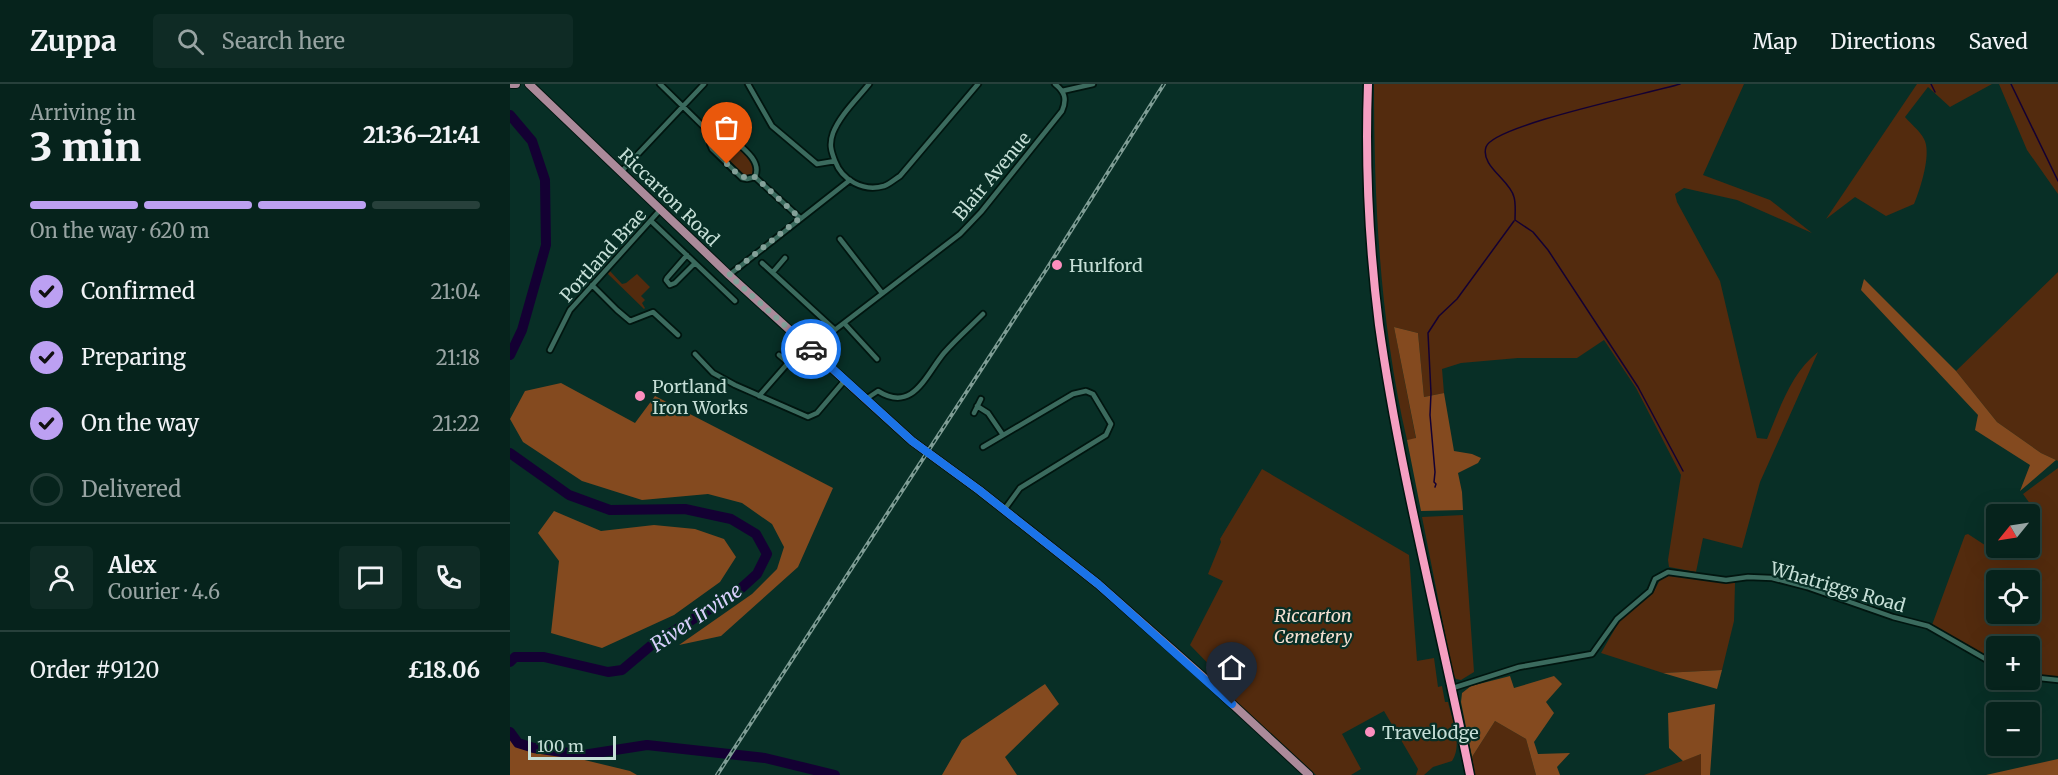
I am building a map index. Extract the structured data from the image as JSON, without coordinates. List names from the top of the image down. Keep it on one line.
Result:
{"streets":{"main road":["Riccarton Road"],"street":["Blair Avenue","Portland Brae","Whatriggs Road"]},"crossings":[["Blair Avenue","Riccarton Road"],["Riccarton Road","Portland Brae"]],"water":["River Irvine"],"parks":["Riccarton Cemetery"],"places":["Hurlford","Portland Iron Works","Travelodge"],"scale_bar":"100 m","north":"bottom left","page":{"header":"Zuppa","search":"Search here","nav":["Map","Directions","Saved"],"heading":["3 min","Arriving in","21:36–21:41"],"panel":["Alex","Courier · 4.6","Order #9120","£18.06"],"bar":"On the way · 620 m","list":[["Confirmed","21:04"],["Preparing","21:18"],["On the way","21:22"],"Delivered"],"map_buttons":["+","−"],"scale":"100 m"}}
